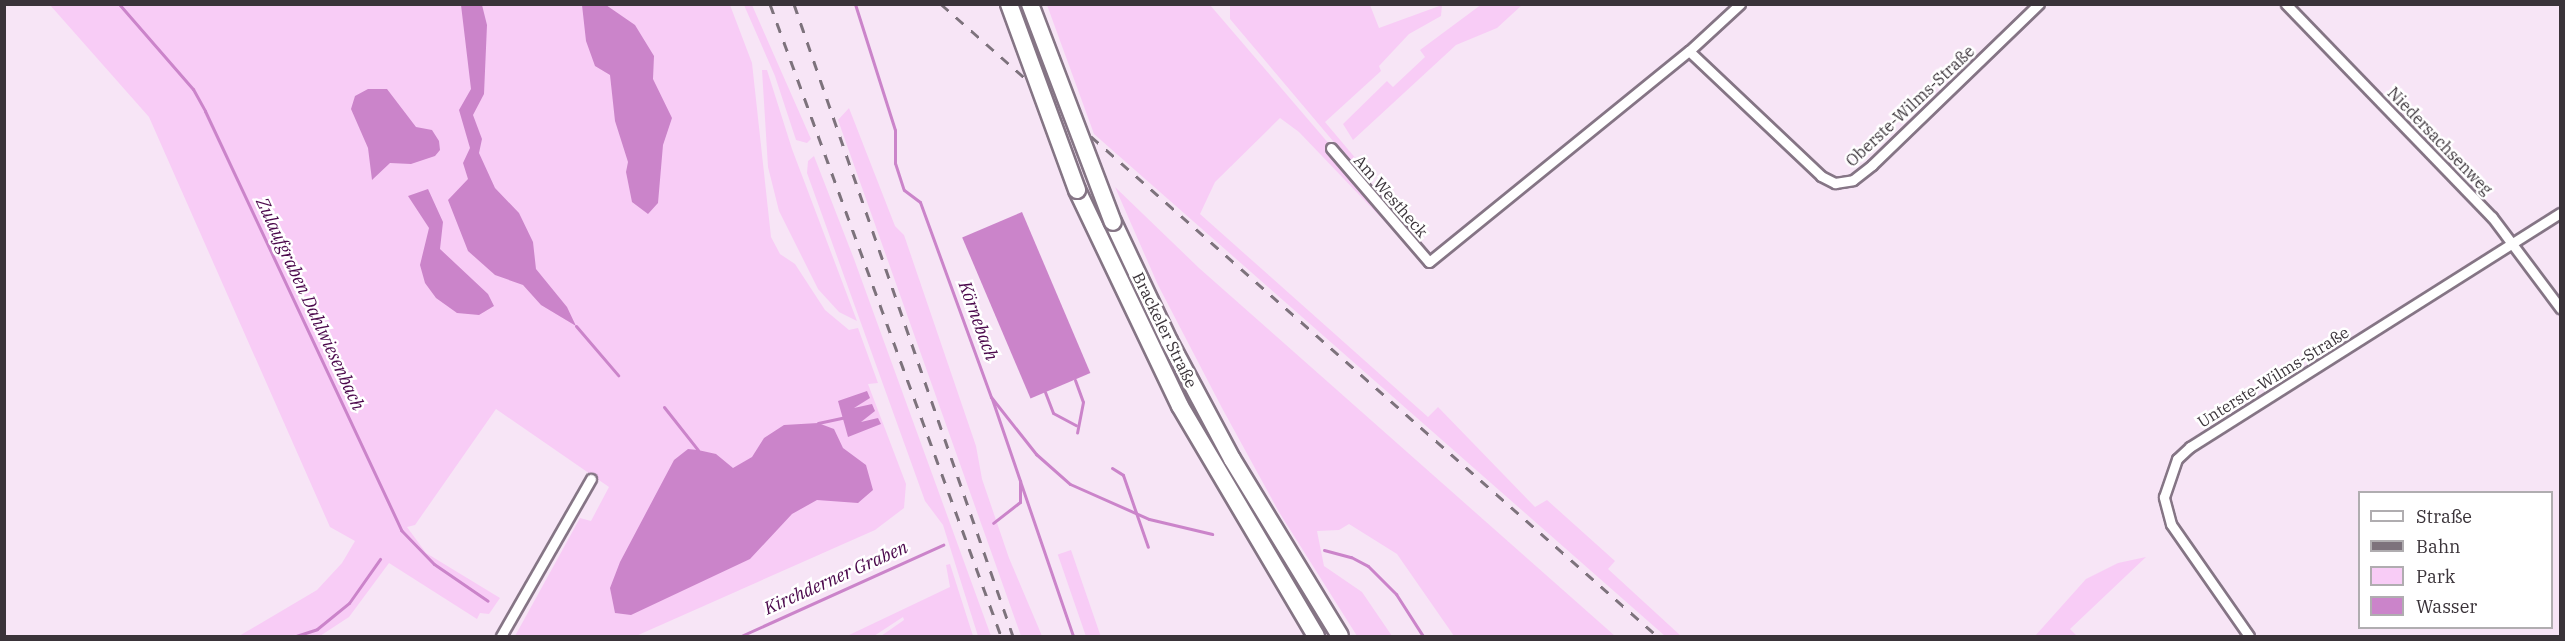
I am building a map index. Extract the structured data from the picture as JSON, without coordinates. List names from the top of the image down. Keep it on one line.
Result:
{"streets":{"highway":["Brackeler Straße"],"street":["Oberste-Wilms-Straße","Niedersachsenweg","Am Westheck","Unterste-Wilms-Straße"]},"crossings":[["Oberste-Wilms-Straße","Am Westheck"],["Niedersachsenweg","Unterste-Wilms-Straße"]],"water":["Zulaufgraben Dahlwiesenbach","Körnebach","Kirchderner Graben"],"legend":["Straße","Bahn","Park","Wasser"]}
